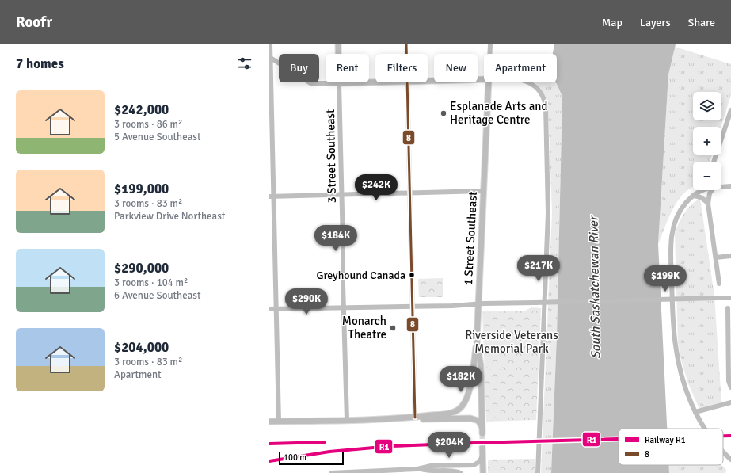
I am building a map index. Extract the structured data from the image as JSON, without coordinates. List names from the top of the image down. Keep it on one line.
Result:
{"streets":{"main road":["3 Street Southeast","1 Street Southeast"]},"water":["South Saskatchewan River"],"parks":["Riverside Veterans Memorial Park"],"places":["Esplanade Arts and Heritage Centre","Greyhound Canada","Monarch Theatre"],"lines":["transit line 8","rail line R1"],"legend":["Railway R1","8"],"scale_bar":"100 m","page":{"header":"Roofr","nav":["Map","Layers","Share"],"heading":"7 homes","chip":["Buy","Rent","Filters","New","Apartment"],"list":[{"name":"$242,000","note":"3 rooms · 86 m² · 5 Avenue Southeast"},{"name":"$199,000","note":"3 rooms · 83 m² · Parkview Drive Northeast"},{"name":"$290,000","note":"3 rooms · 104 m² · 6 Avenue Southeast"},{"name":"$204,000","note":"3 rooms · 83 m² · Apartment"}],"map_buttons":["+","−"],"price":["$242K","$184K","$217K","$199K","$290K","$182K","$204K"],"scale":"100 m"}}
